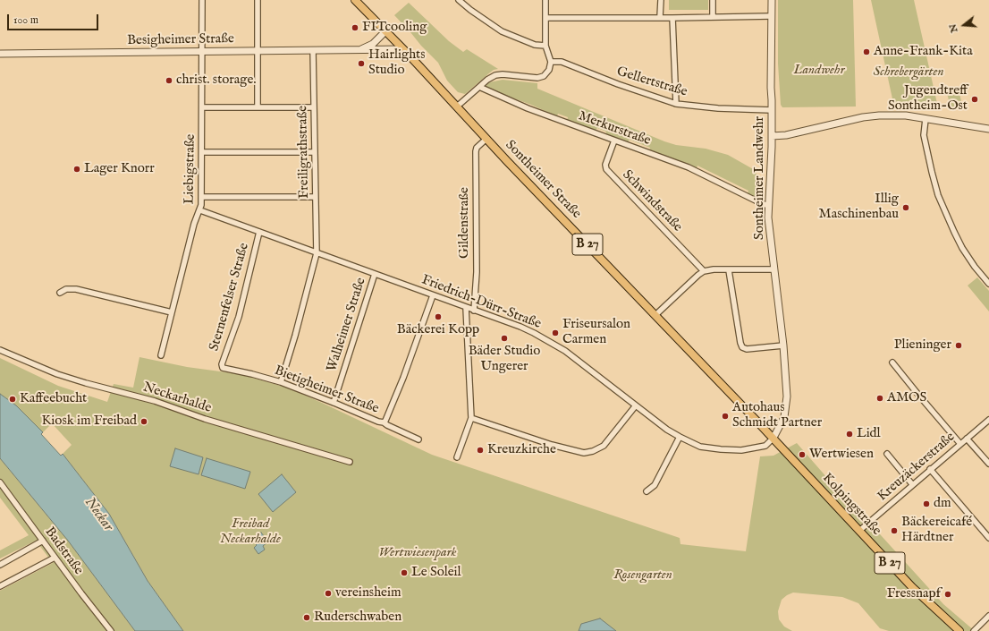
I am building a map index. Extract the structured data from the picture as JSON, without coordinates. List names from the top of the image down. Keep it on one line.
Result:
{"streets":{"main road":["Sontheimer Straße","B 27","Kolpingstraße"],"street":["Besigheimer Straße","Gellertstraße","Merkurstraße","Freiligrathstraße","Liebigstraße","Sontheimer Landwehr","Schwindstraße","Gildenstraße","Sternenfelser Straße","Friedrich-Dürr-Straße","Walheimer Straße","Bietigheimer Straße","Neckarhalde","Kreuzäckerstraße","Badstraße"]},"crossings":[["Besigheimer Straße","Freiligrathstraße"],["Besigheimer Straße","Liebigstraße"],["Besigheimer Straße","Sontheimer Straße"],["Gellertstraße","Sontheimer Landwehr"],["Merkurstraße","Sontheimer Landwehr"],["Merkurstraße","Schwindstraße"],["Freiligrathstraße","Friedrich-Dürr-Straße"],["Freiligrathstraße","Bietigheimer Straße"],["Liebigstraße","Friedrich-Dürr-Straße"],["Sontheimer Landwehr","Sontheimer Straße"],["Sontheimer Landwehr","Friedrich-Dürr-Straße"],["Sontheimer Landwehr","Kolpingstraße"],["Sontheimer Straße","Gildenstraße"],["Sontheimer Straße","Friedrich-Dürr-Straße"],["Sontheimer Straße","Kolpingstraße"],["Gildenstraße","Friedrich-Dürr-Straße"],["Sternenfelser Straße","Friedrich-Dürr-Straße"],["Sternenfelser Straße","Bietigheimer Straße"],["Friedrich-Dürr-Straße","Walheimer Straße"],["Friedrich-Dürr-Straße","Kolpingstraße"],["Walheimer Straße","Bietigheimer Straße"],["Kreuzäckerstraße","Kolpingstraße"]],"water":["Neckar"],"parks":["Landwehr","Schrebergärten","Freibad Neckarhalde","Wertwiesenpark","Rosengarten"],"places":["FITcooling","Anne-Frank-Kita","Hairlights Studio","christ. storage.","Jugendtreff Sontheim-Ost","Lager Knorr","Illig Maschinenbau","Bäckerei Kopp","Friseursalon Carmen","Bäder Studio Ungerer","Plieninger","AMOS","Kaffeebucht","Autohaus Schmidt Partner","Kiosk im Freibad","Lidl","Kreuzkirche","Wertwiesen","dm","Bäckereicafé Härdtner","Le Soleil","vereinsheim","Fressnapf","Ruderschwaben"],"scale_bar":"100 m","north":"left"}
